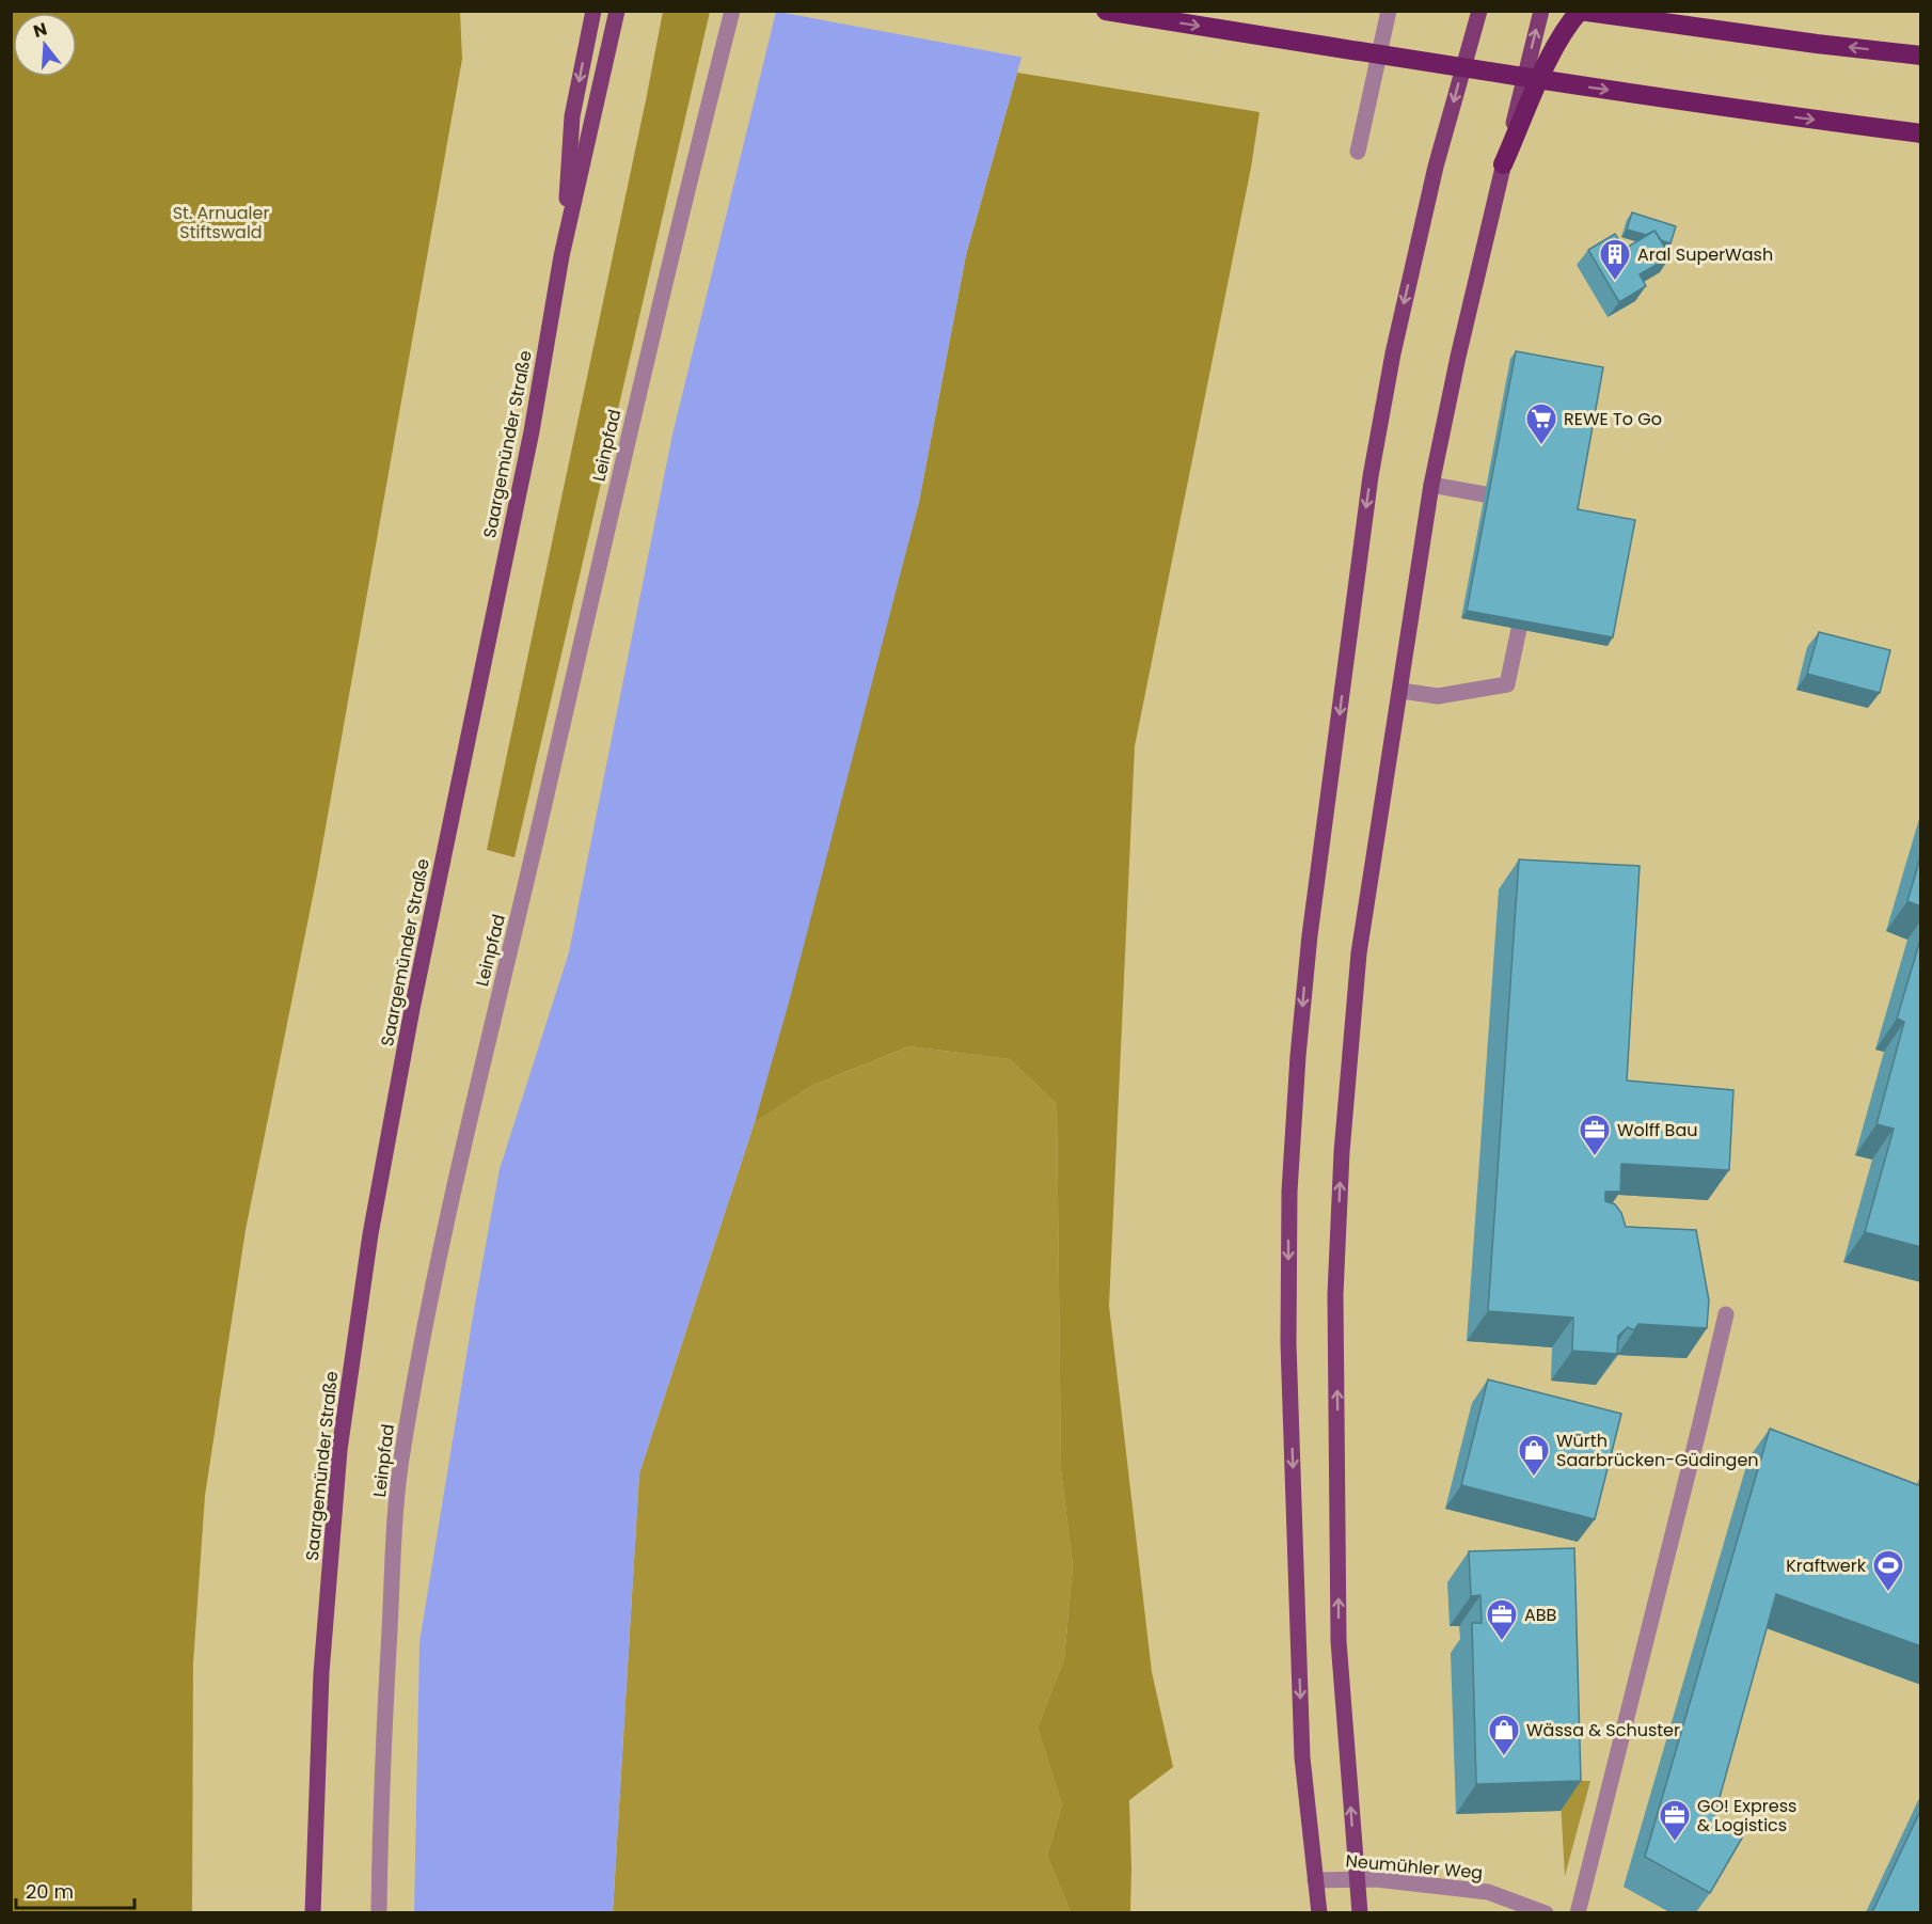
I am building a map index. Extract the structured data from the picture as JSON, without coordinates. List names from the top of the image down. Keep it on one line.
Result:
{"streets":{"main road":["Saargemünder Straße"],"street":["Leinpfad","Neumühler Weg"]},"parks":["St. Arnualer Stiftswald"],"places":{"building":["Aral SuperWash"],"supermarket":["REWE To Go"],"office":["Wolff Bau","ABB","GO! Express & Logistics"],"shop":["Würth Saarbrücken-Güdingen","Wässa & Schuster"],"sports":["Kraftwerk"]},"scale_bar":"20 m","north":"top"}
